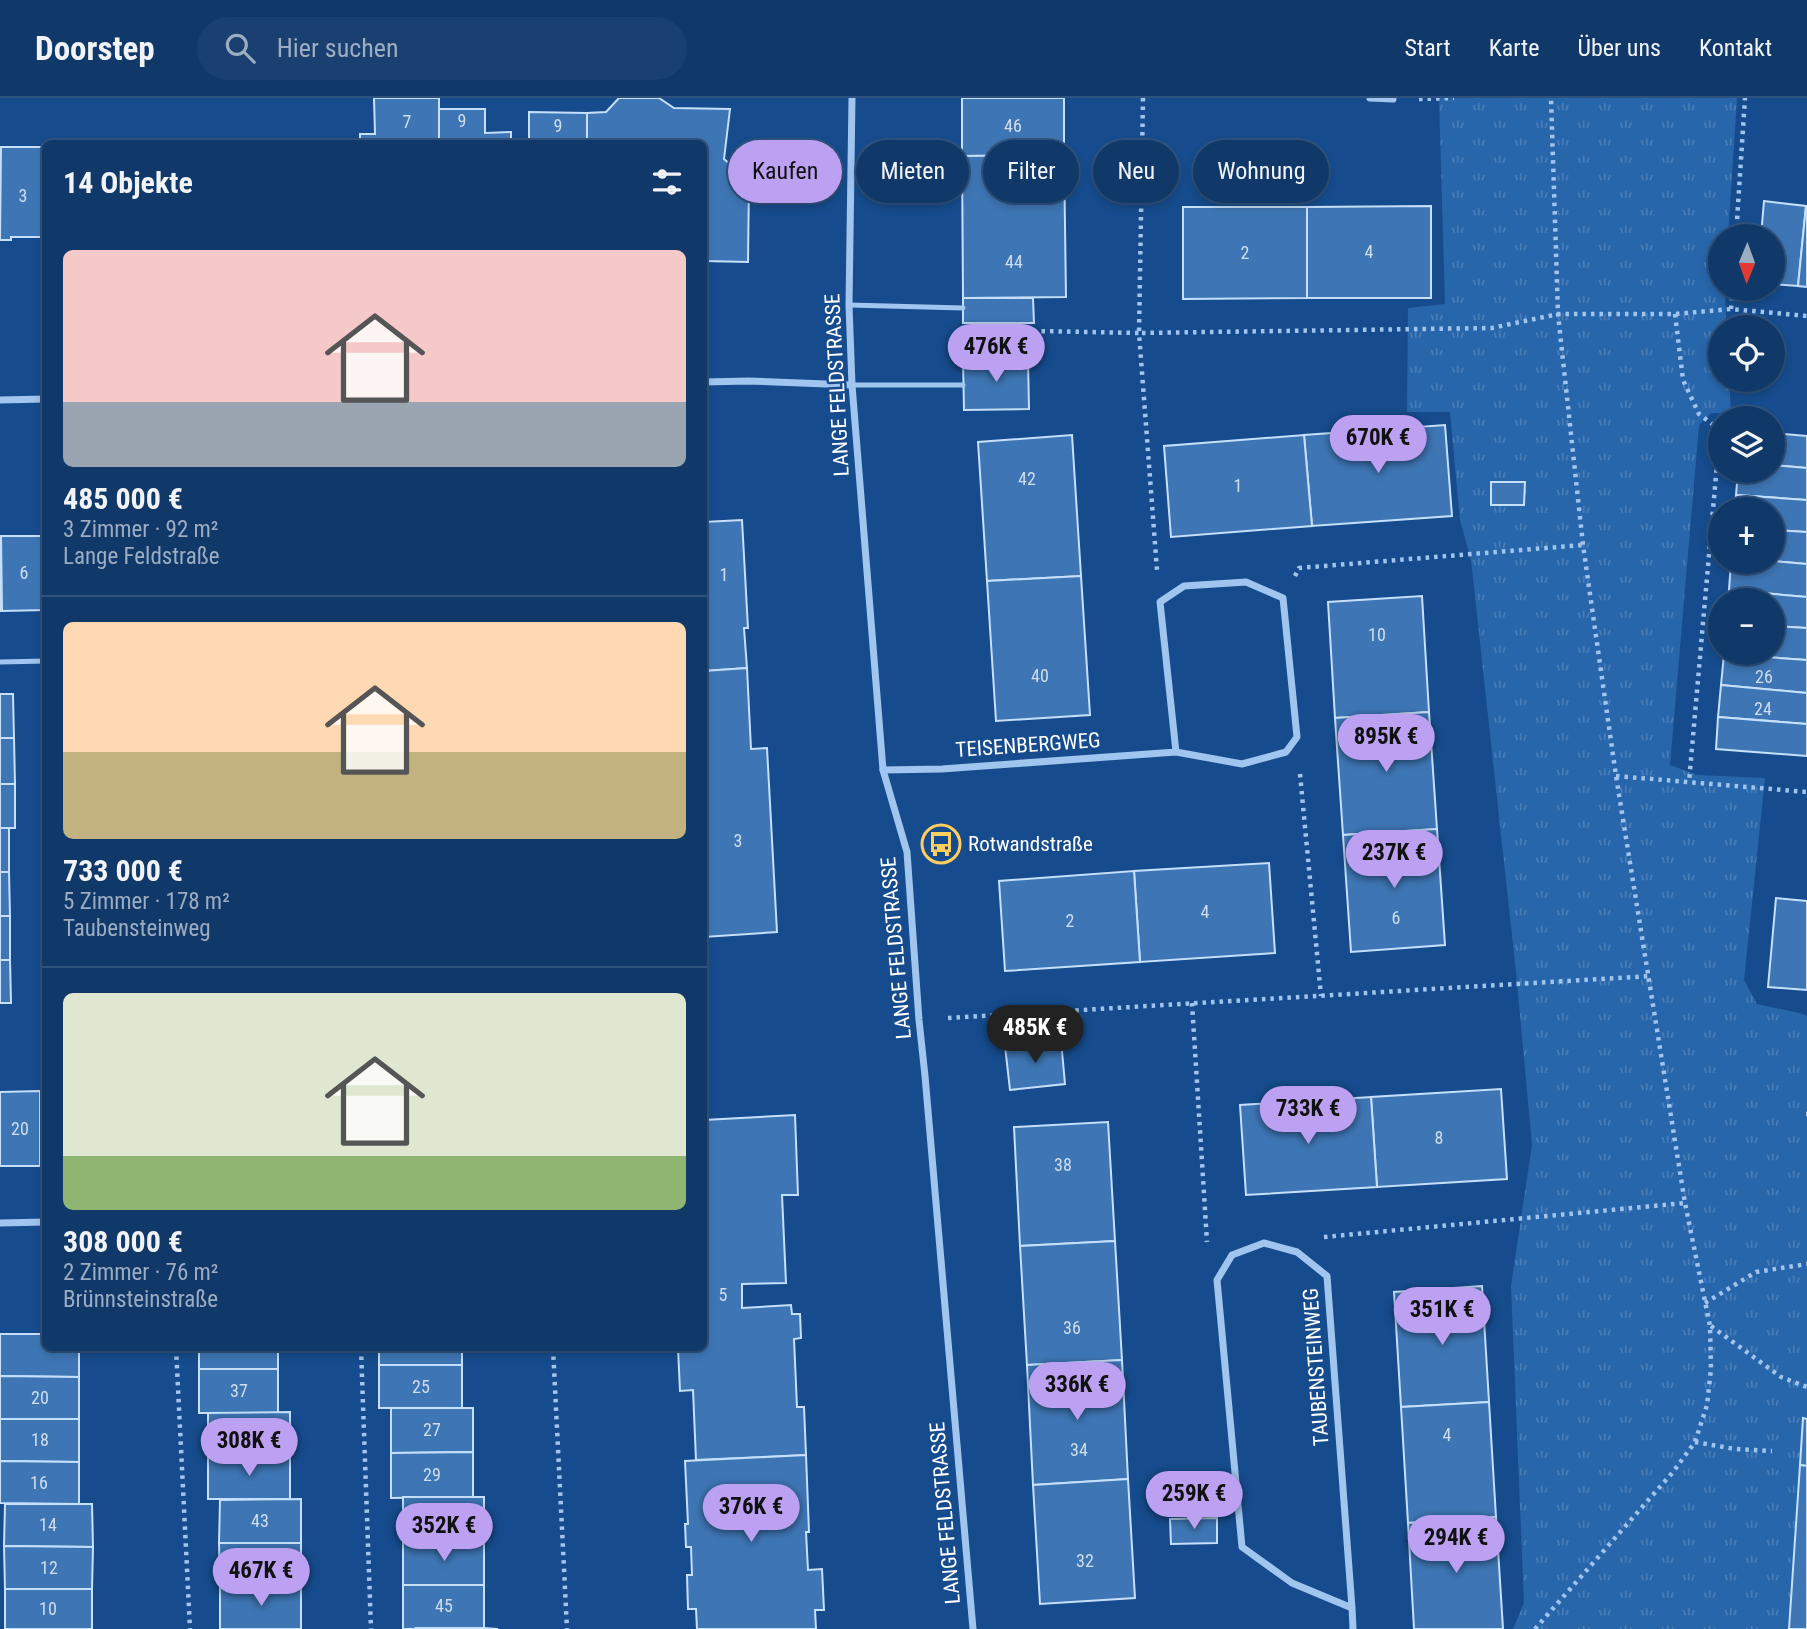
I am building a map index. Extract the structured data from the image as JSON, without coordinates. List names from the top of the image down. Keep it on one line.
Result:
{"streets":{"street":["LANGE FELDSTRASSE","TEISENBERGWEG","TAUBENSTEINWEG"]},"crossings":[["LANGE FELDSTRASSE","TEISENBERGWEG"]],"places":{"bus stop":["Rotwandstraße"]},"house_numbers":["9","7","9","46","3","4","2","44","42","1","6","1","10","40","26","24","3","4","6","2","20","8","38","5","36","25","37","20","27","4","18","34","29","16","43","14","32","12","45","10"],"north":"bottom","page":{"header":"Doorstep","search":"Hier suchen","nav":["Start","Karte","Über uns","Kontakt"],"chip":["Kaufen","Mieten","Filter","Neu","Wohnung"],"heading":"14 Objekte","map_buttons":["+","−"],"list":[{"name":"485 000 €","note":"3 Zimmer · 92 m² · Lange Feldstraße"},{"name":"733 000 €","note":"5 Zimmer · 178 m² · Taubensteinweg"},{"name":"308 000 €","note":"2 Zimmer · 76 m² · Brünnsteinstraße"}],"price":["476K €","670K €","895K €","237K €","485K €","733K €","351K €","336K €","308K €","259K €","376K €","352K €","294K €","467K €"]}}
